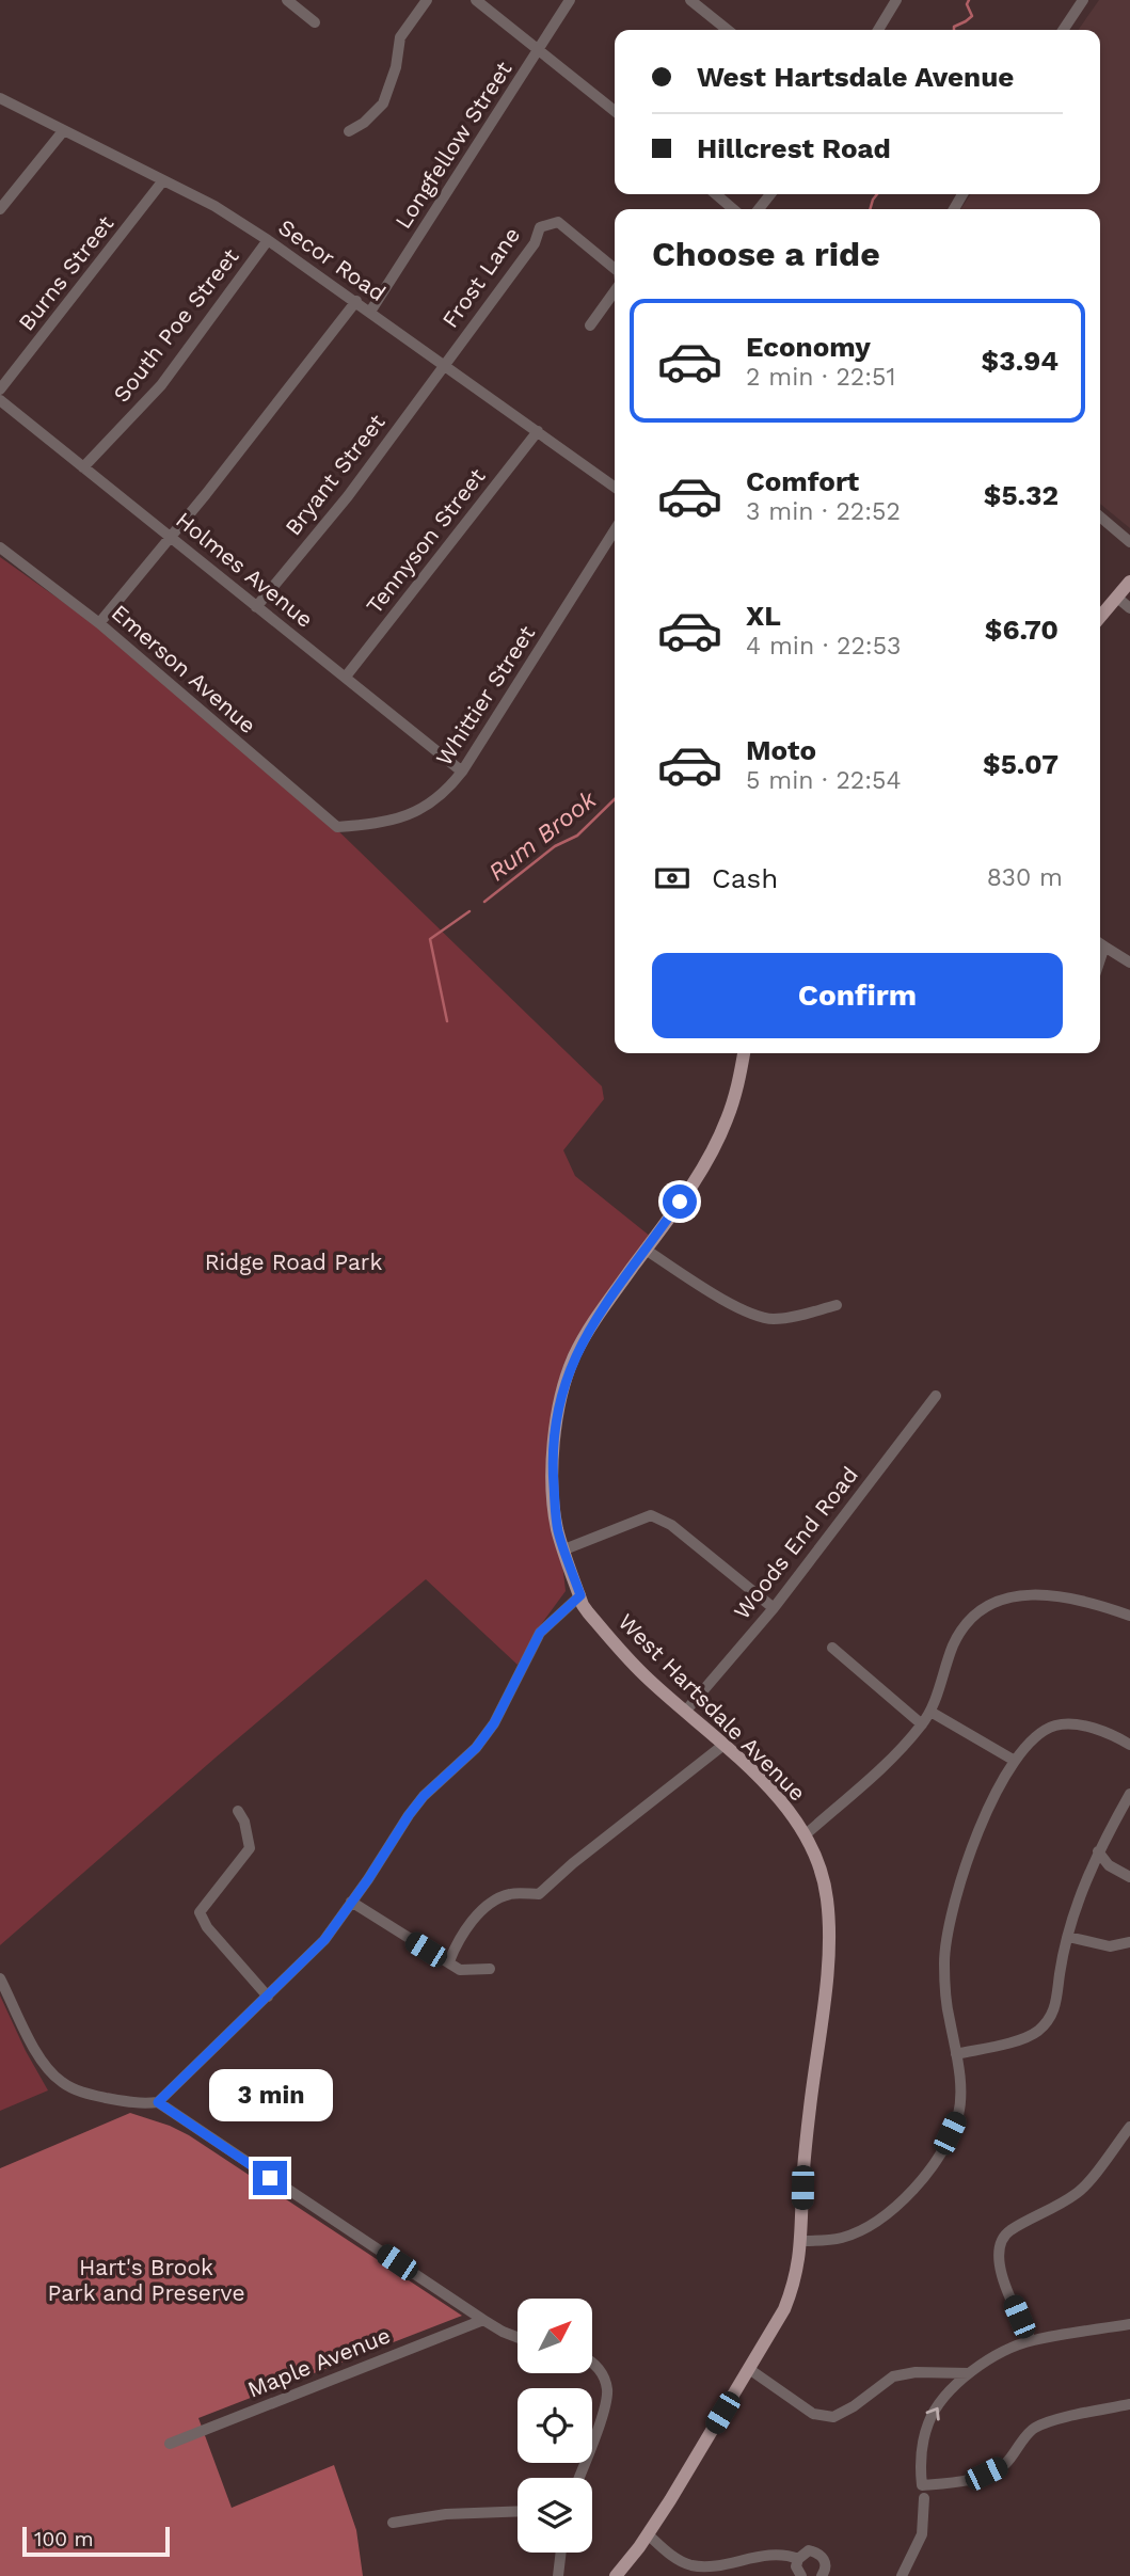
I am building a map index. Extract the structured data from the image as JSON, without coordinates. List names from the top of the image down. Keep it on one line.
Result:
{"streets":{"main road":["West Hartsdale Avenue"],"street":["Longfellow Street","Secor Road","Burns Street","Frost Lane","South Poe Street","Bryant Street","Tennyson Street","Holmes Avenue","Emerson Avenue","Whittier Street","Woods End Road","Maple Avenue"]},"crossings":[["Longfellow Street","Secor Road"],["Secor Road","Burns Street"],["Secor Road","Frost Lane"],["Secor Road","South Poe Street"],["Secor Road","Bryant Street"],["Secor Road","Tennyson Street"],["Frost Lane","Bryant Street"],["South Poe Street","Holmes Avenue"],["Bryant Street","Holmes Avenue"],["Tennyson Street","Holmes Avenue"],["Holmes Avenue","Whittier Street"],["Emerson Avenue","Whittier Street"],["Woods End Road","West Hartsdale Avenue"]],"water":["Rum Brook"],"parks":["Ridge Road Park","Hart's Brook Park and Preserve"],"scale_bar":"100 m","north":"top right","page":{"banner":["West Hartsdale Avenue","Hillcrest Road"],"heading":"Choose a ride","list":[{"name":"Economy","note":"2 min · 22:51","value":"$3.94"},{"name":"Comfort","note":"3 min · 22:52","value":"$5.32"},{"name":"XL","note":"4 min · 22:53","value":"$6.70"},{"name":"Moto","note":"5 min · 22:54","value":"$5.07"}],"pay":["Cash","830 m"],"buttons":"Confirm","bubble":"3 min","scale":"100 m"}}
